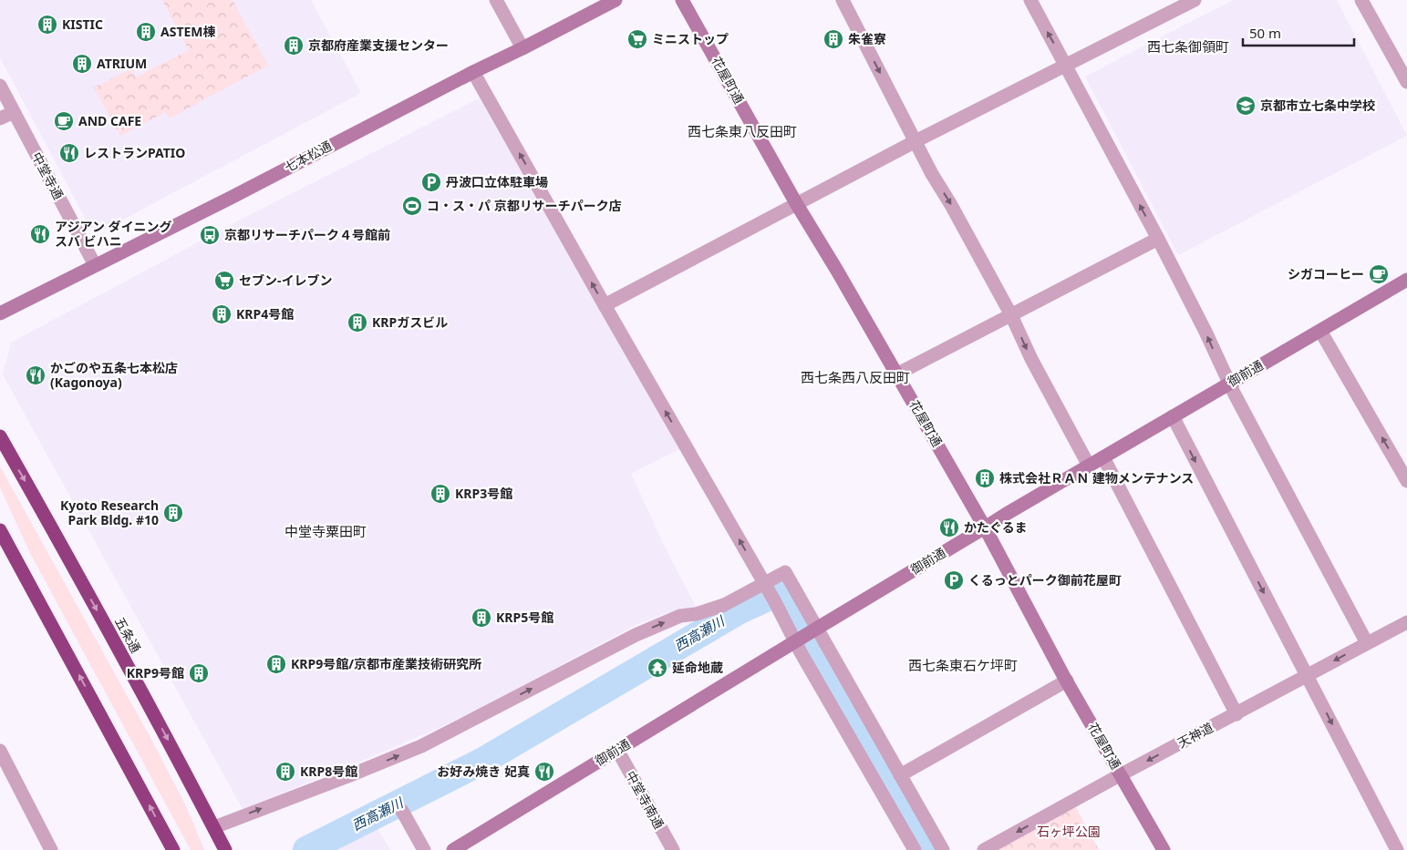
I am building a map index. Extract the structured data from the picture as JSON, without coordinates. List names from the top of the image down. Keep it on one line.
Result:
{"streets":{"highway":["五条通"],"street":["花屋町通","七本松通","中堂寺通","御前通","天神道","中堂寺南通"]},"crossings":[["花屋町通","御前通"],["花屋町通","天神道"],["七本松通","中堂寺通"],["御前通","中堂寺南通"]],"districts":["西七条御領町","西七条東八反田町","西七条西八反田町","中堂寺粟田町","西七条東石ケ坪町"],"water":["西高瀬川"],"parks":["石ヶ坪公園"],"places":{"building":["KISTIC","ASTEM棟","朱雀寮","京都府産業支援センター","ATRIUM","KRP4号館","KRPガスビル","株式会社ＲＡＮ 建物メンテナンス","KRP3号館","Kyoto Research Park Bldg. #10","KRP5号館","KRP9号館/京都市産業技術研究所","KRP9号館","KRP8号館"],"supermarket":["ミニストップ","セブン-イレブン"],"school or university":["京都市立七条中学校"],"cafe":["AND CAFE","シガコーヒー"],"restaurant":["レストランPATIO","アジアン ダイニング スバ ビハニ","かごのや五条七本松店 (Kagonoya)","かたぐるま","お好み焼き 妃真"],"parking":["丹波口立体駐車場","くるっとパーク御前花屋町"],"sports":["コ・ス・パ 京都リサーチパーク店"],"bus stop":["京都リサーチパーク４号館前"],"temple":["延命地蔵"]},"scale_bar":"50 m"}
